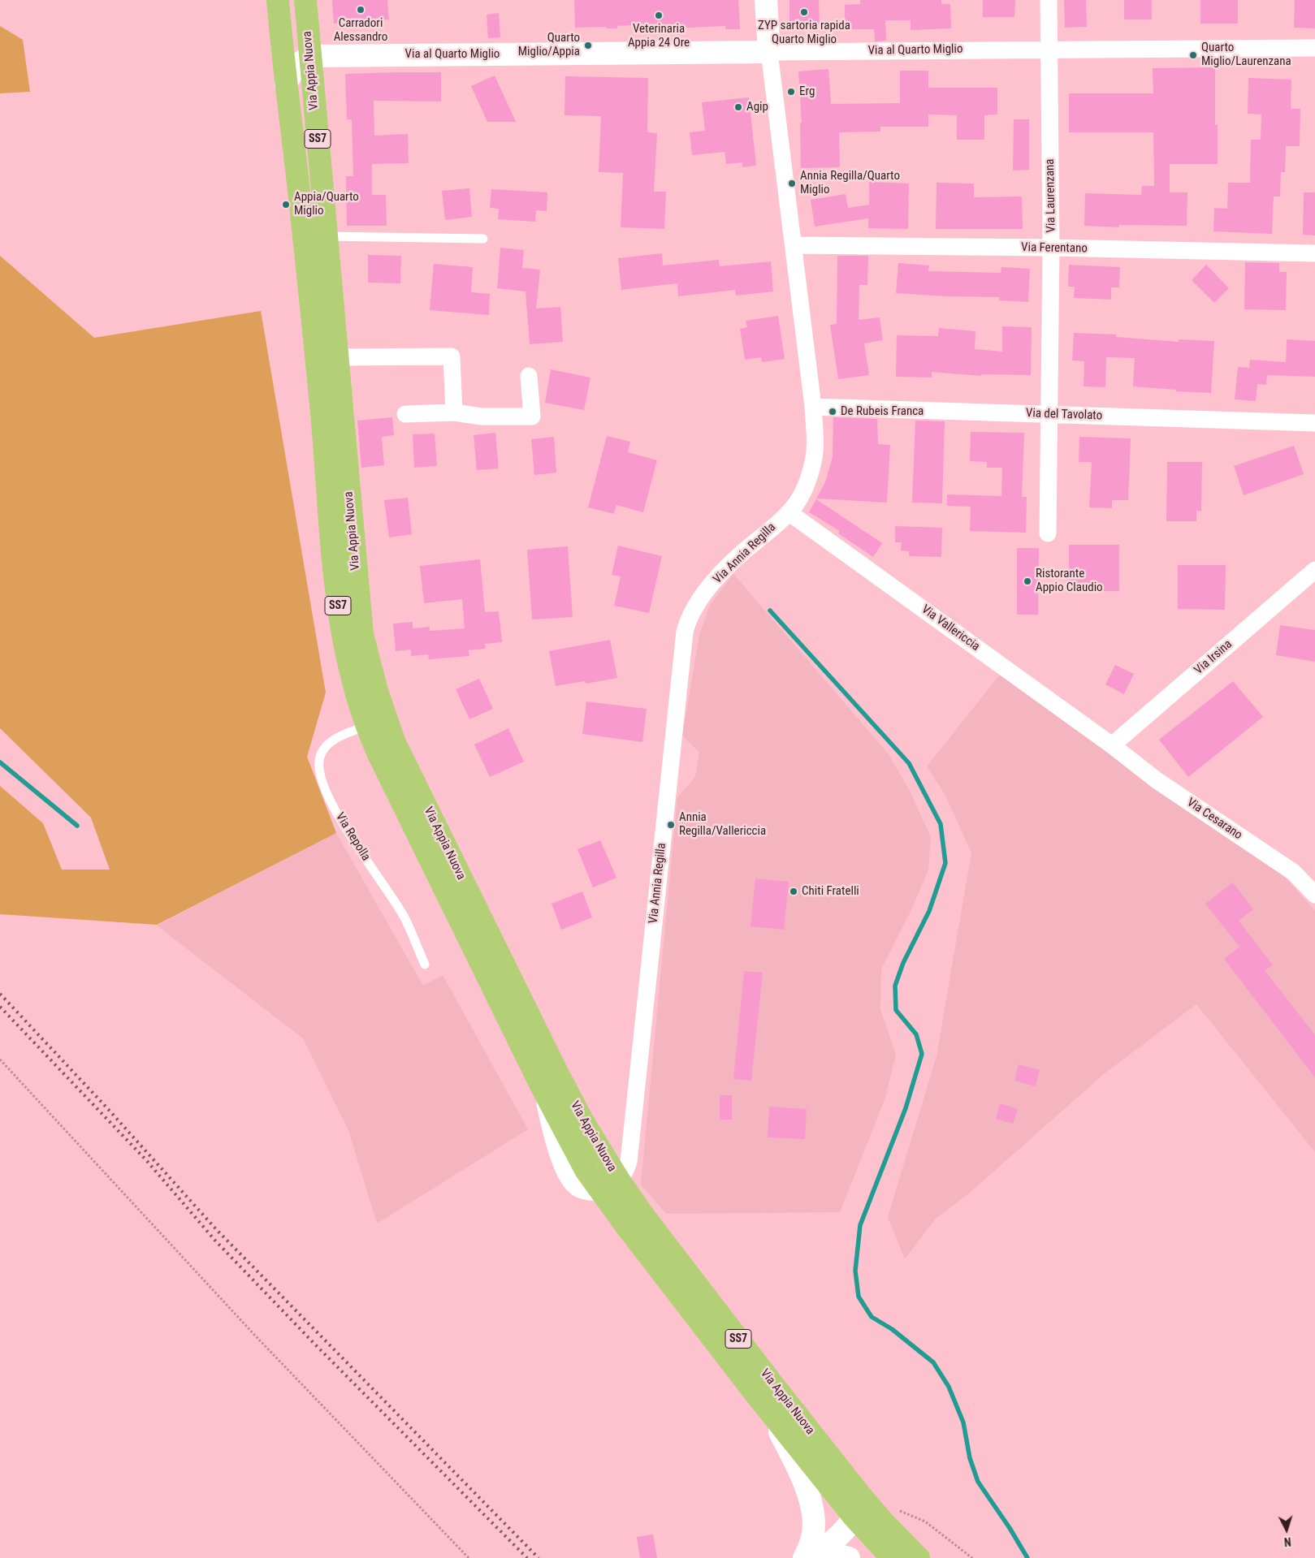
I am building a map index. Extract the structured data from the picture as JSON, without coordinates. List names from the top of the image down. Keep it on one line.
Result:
{"streets":{"main road":["Via Appia Nuova","SS7"],"street":["Via al Quarto Miglio","Via Laurenzana","Via Ferentano","Via del Tavolato","Via Annia Regilla","Via Vallericcia","Via Irsina","Via Cesarano"],"lane":["Via Repolla"]},"crossings":[["Via al Quarto Miglio","Via Appia Nuova"],["Via al Quarto Miglio","Via Laurenzana"],["Via al Quarto Miglio","Via Annia Regilla"],["Via Appia Nuova","Via Annia Regilla"],["Via Appia Nuova","Via Repolla"],["Via Laurenzana","Via Ferentano"],["Via Laurenzana","Via del Tavolato"],["Via Ferentano","Via Annia Regilla"],["Via del Tavolato","Via Annia Regilla"],["Via Annia Regilla","Via Vallericcia"],["Via Vallericcia","Via Irsina"],["Via Vallericcia","Via Cesarano"],["Via Irsina","Via Cesarano"]],"places":["Carradori Alessandro","ZYP sartoria rapida Quarto Miglio","Veterinaria Appia 24 Ore","Quarto Miglio/Appia","Quarto Miglio/Laurenzana","Erg","Agip","Annia Regilla/Quarto Miglio","Appia/Quarto Miglio","De Rubeis Franca","Ristorante Appio Claudio","Annia Regilla/Vallericcia","Chiti Fratelli"],"north":"bottom"}
